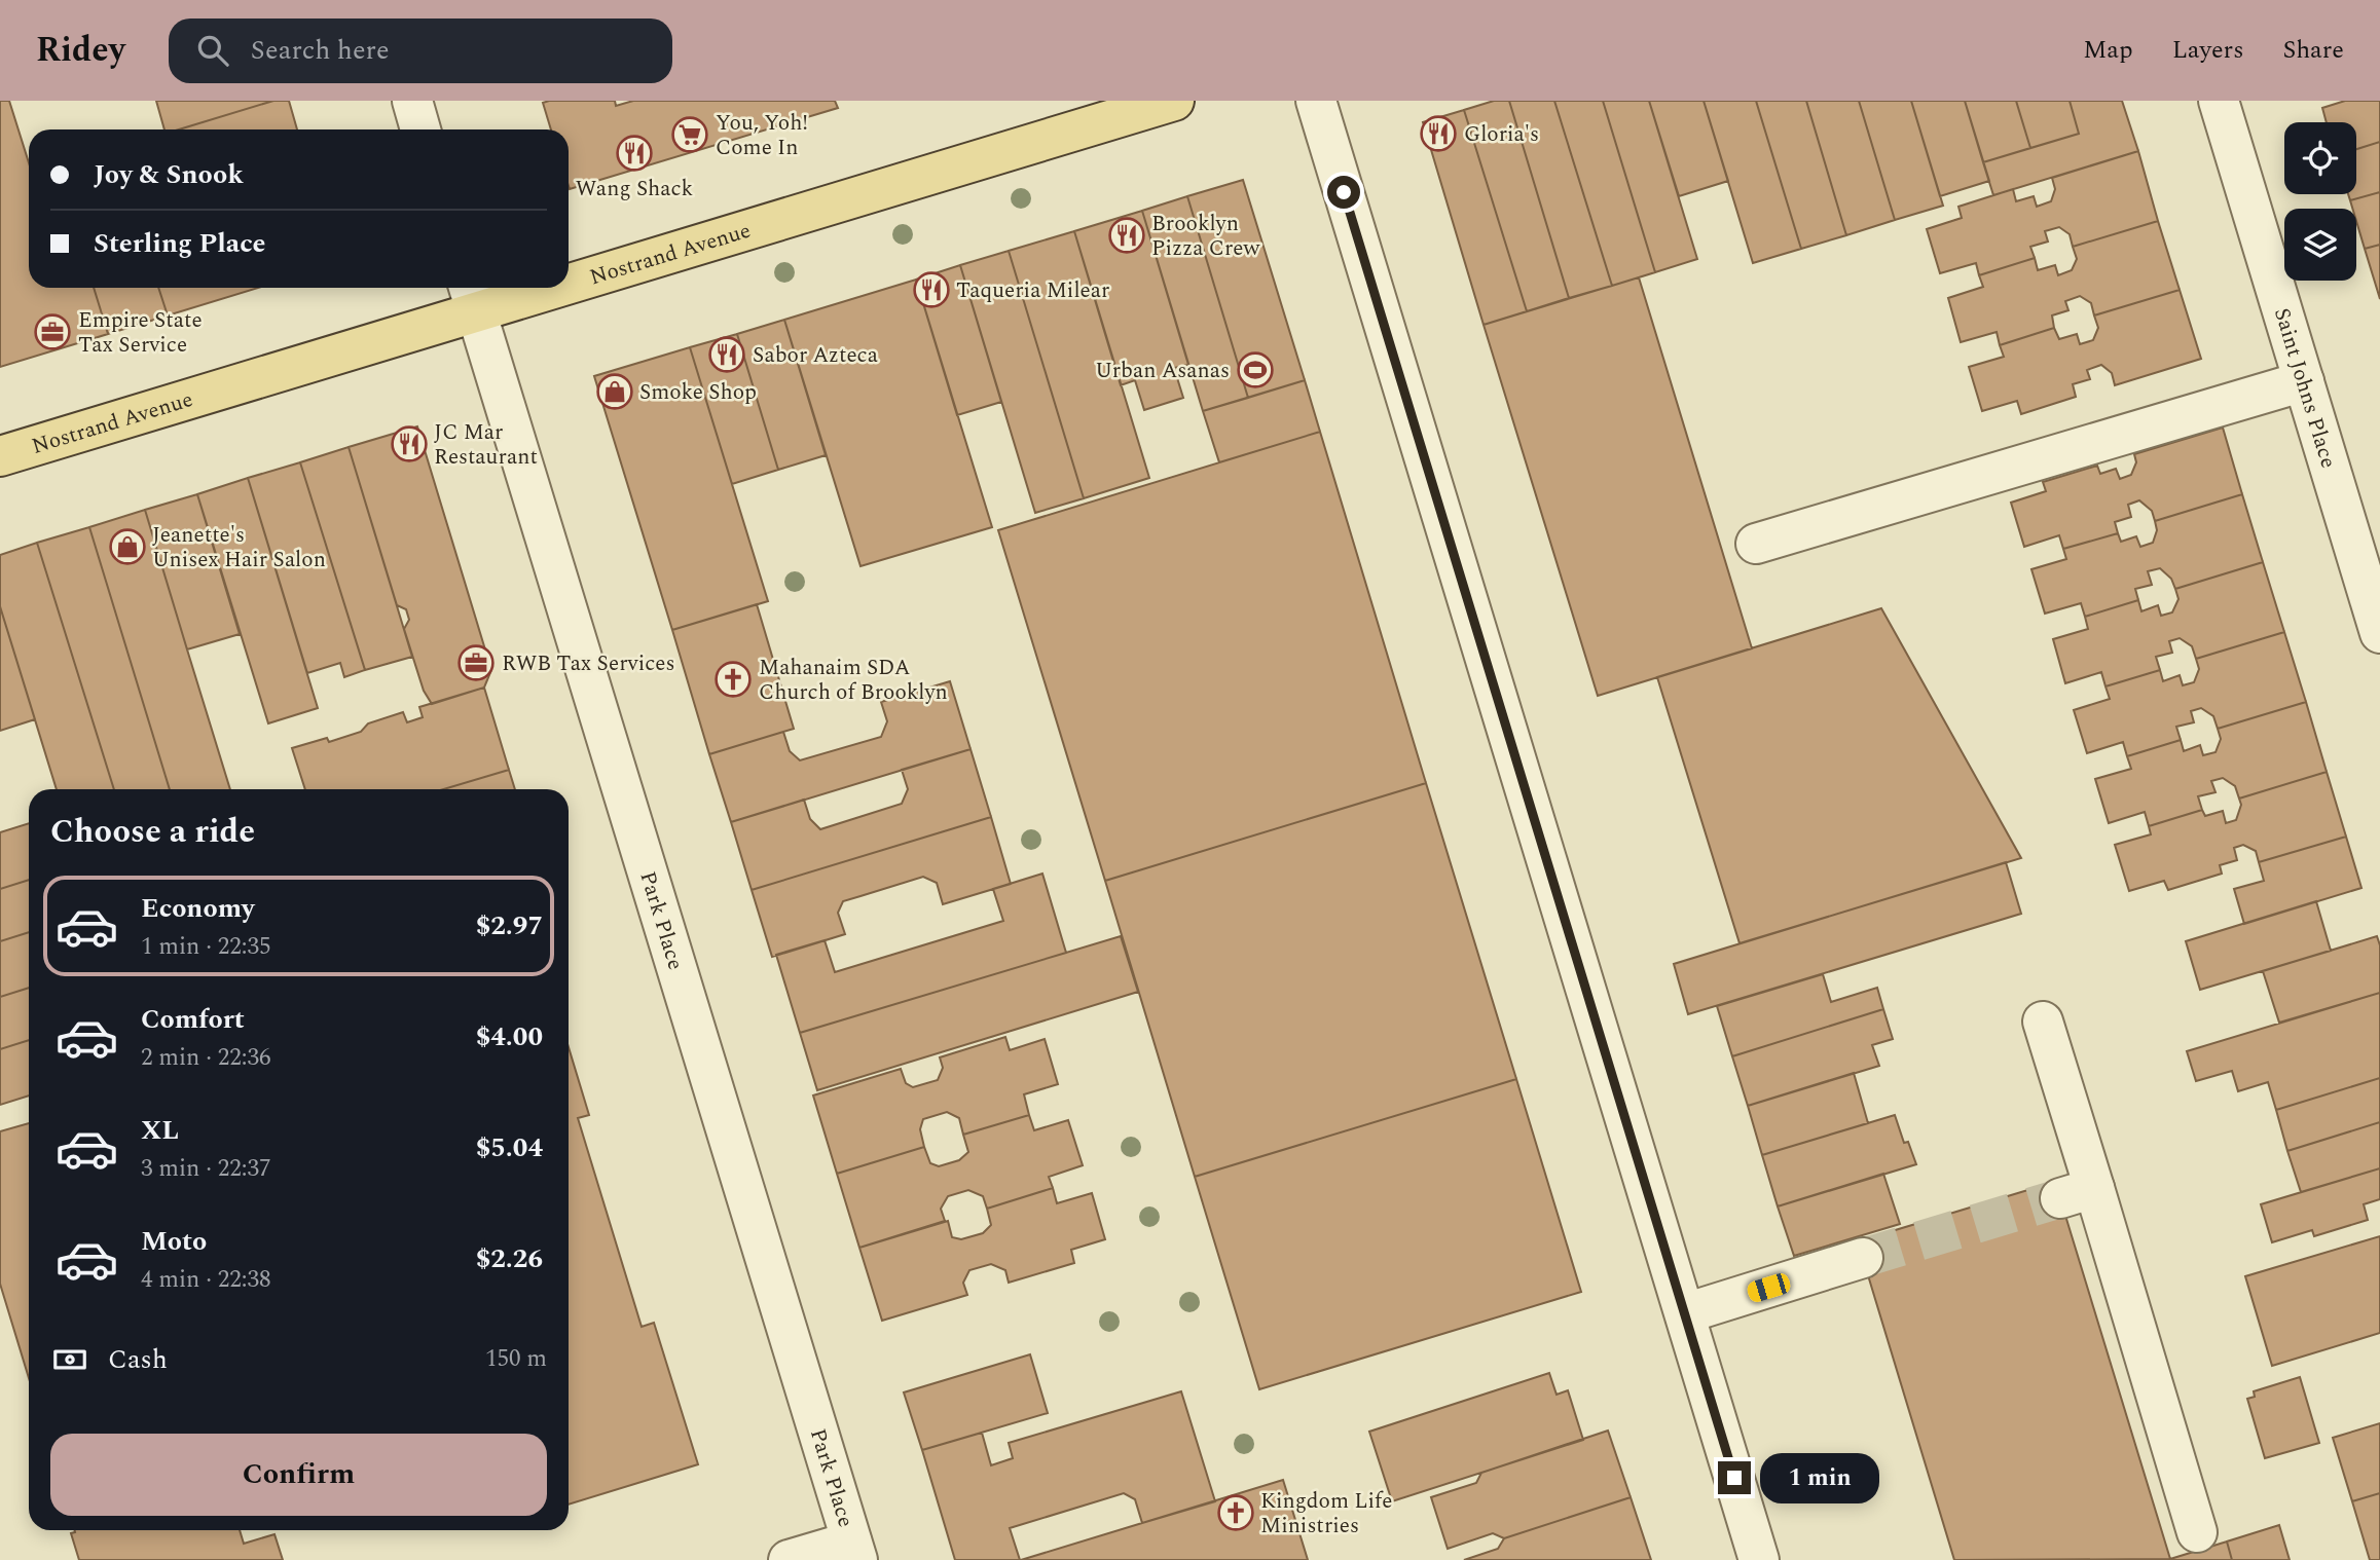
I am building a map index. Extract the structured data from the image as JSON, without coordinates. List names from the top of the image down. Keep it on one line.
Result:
{"streets":{"main road":["Nostrand Avenue"],"street":["Saint Johns Place","Park Place"]},"crossings":[["Nostrand Avenue","Park Place"]],"places":{"restaurant":["Gloria's","Wang Shack","Brooklyn Pizza Crew","Taqueria Milear","Sabor Azteca","JC Mar Restaurant"],"supermarket":["You, Yoh! Come In"],"office":["Empire State Tax Service","RWB Tax Services"],"sports":["Urban Asanas"],"shop":["Smoke Shop","Jeanette's Unisex Hair Salon"],"church":["Mahanaim SDA Church of Brooklyn","Kingdom Life Ministries"]},"page":{"header":"Ridey","search":"Search here","nav":["Map","Layers","Share"],"banner":["Joy & Snook","Sterling Place"],"heading":"Choose a ride","list":[{"name":"Economy","note":"1 min · 22:35","value":"$2.97"},{"name":"Comfort","note":"2 min · 22:36","value":"$4.00"},{"name":"XL","note":"3 min · 22:37","value":"$5.04"},{"name":"Moto","note":"4 min · 22:38","value":"$2.26"}],"pay":["Cash","150 m"],"buttons":"Confirm","bubble":"1 min"}}
